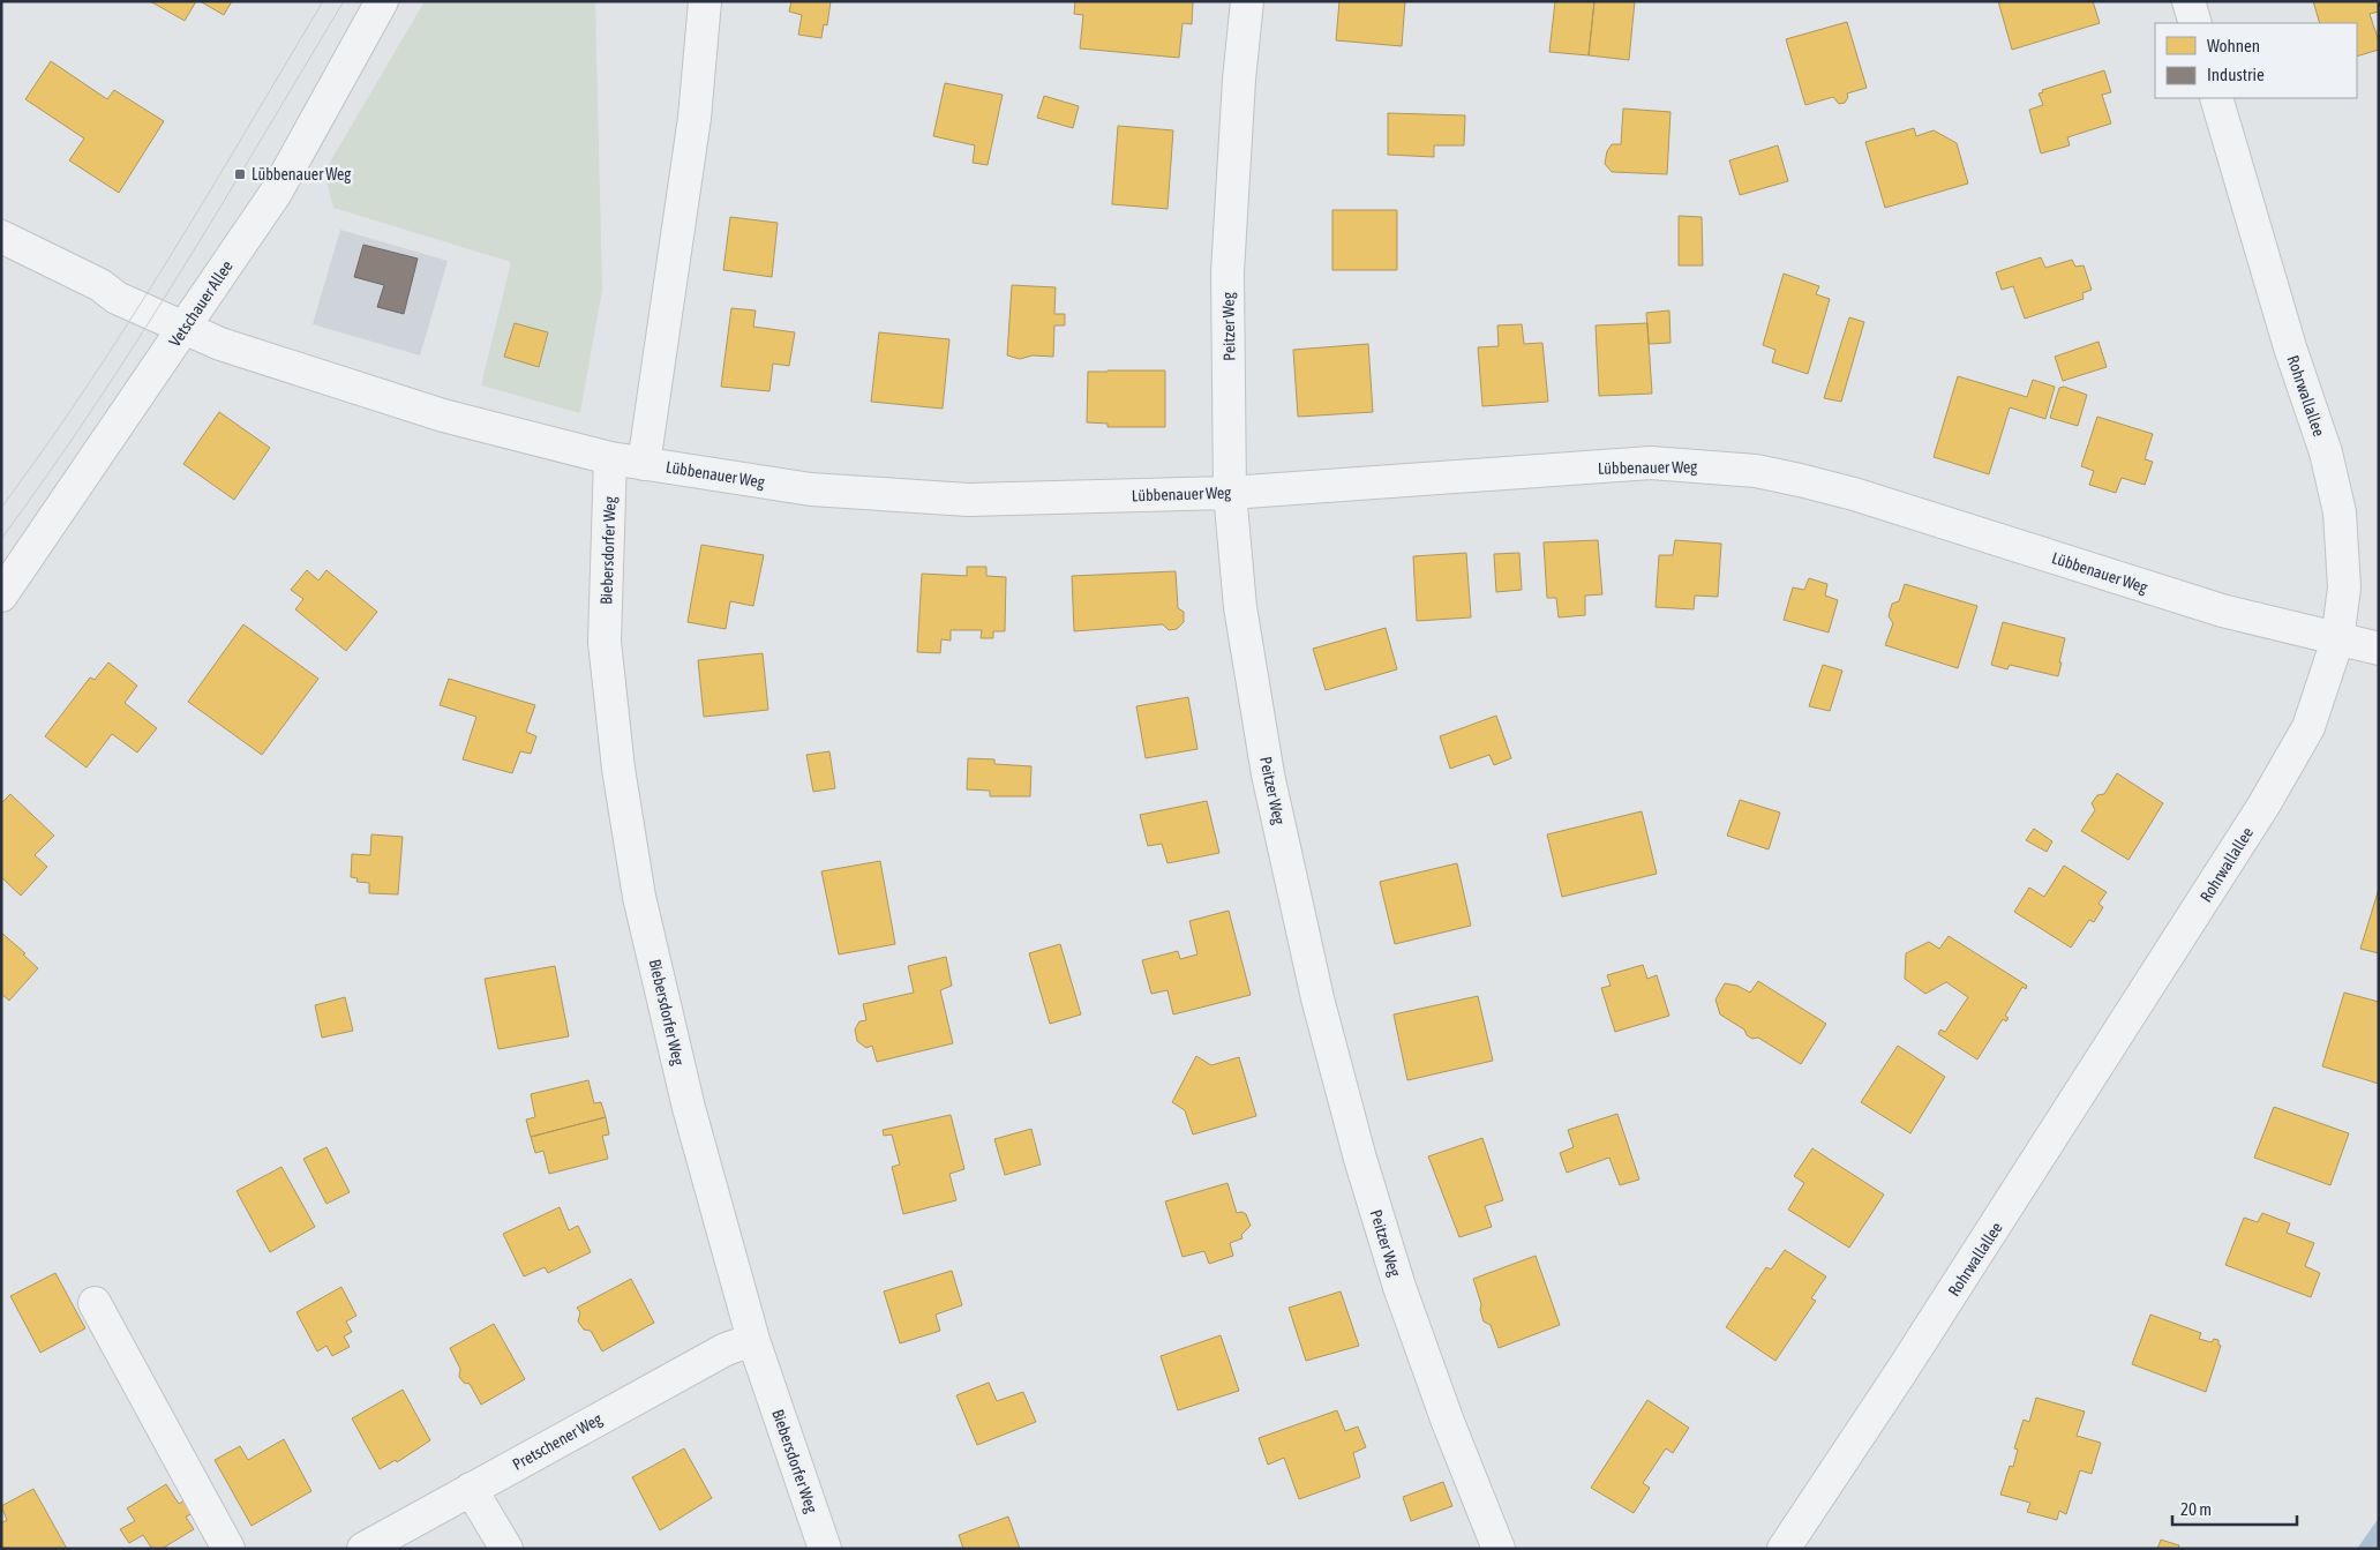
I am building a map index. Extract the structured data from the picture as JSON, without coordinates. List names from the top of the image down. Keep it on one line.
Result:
{"streets":{"street":["Vetschauer Allee","Peitzer Weg","Rohrwallallee","Lübbenauer Weg","Biebersdorfer Weg","Pretschener Weg"]},"crossings":[["Vetschauer Allee","Lübbenauer Weg"],["Peitzer Weg","Lübbenauer Weg"],["Rohrwallallee","Lübbenauer Weg"],["Lübbenauer Weg","Biebersdorfer Weg"],["Biebersdorfer Weg","Pretschener Weg"]],"places":{"transit":["Lübbenauer Weg"]},"legend":["Wohnen","Industrie"],"scale_bar":"20 m"}
